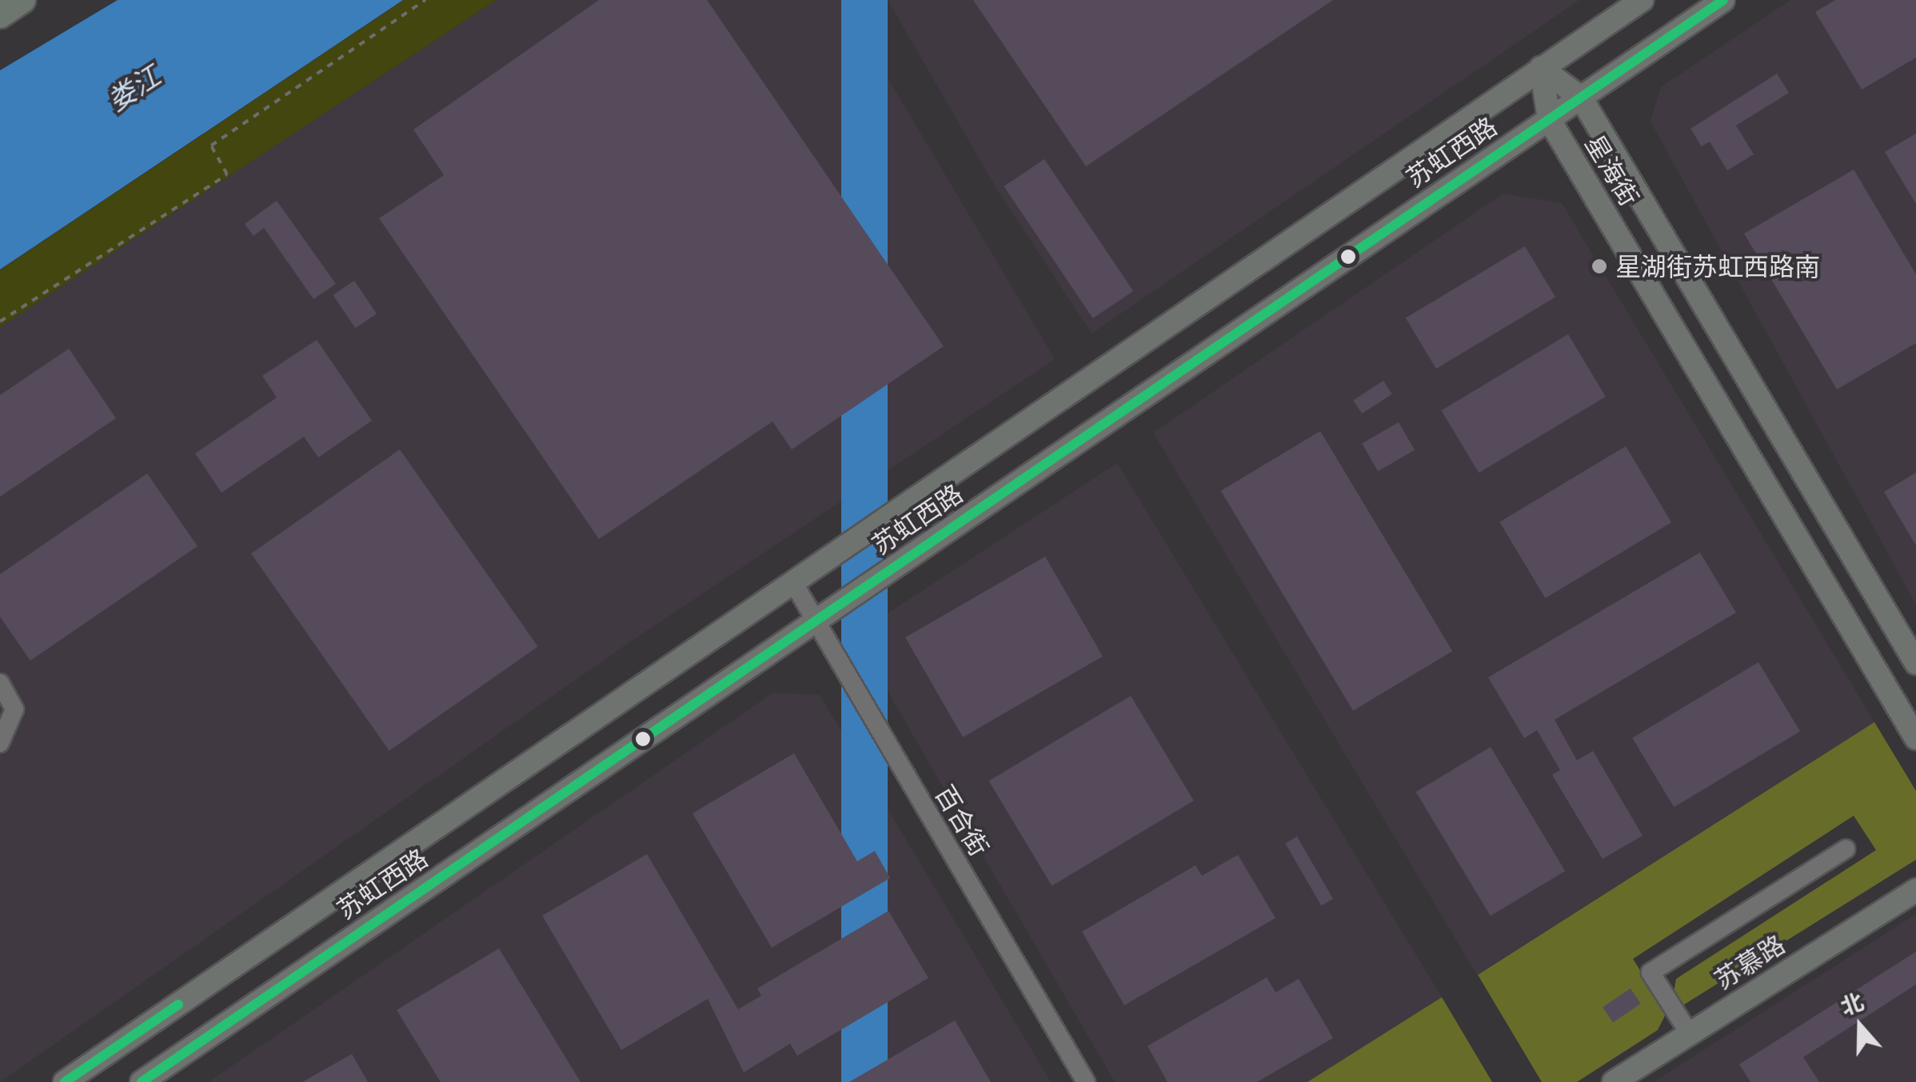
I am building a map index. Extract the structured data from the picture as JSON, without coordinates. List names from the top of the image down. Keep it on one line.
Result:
{"streets":{"main road":["苏虹西路","星海街","苏慕路"],"street":["百合街"]},"crossings":[["苏虹西路","星海街"],["苏虹西路","百合街"]],"water":["娄江"],"places":["星湖街苏虹西路南"],"north":"top"}
